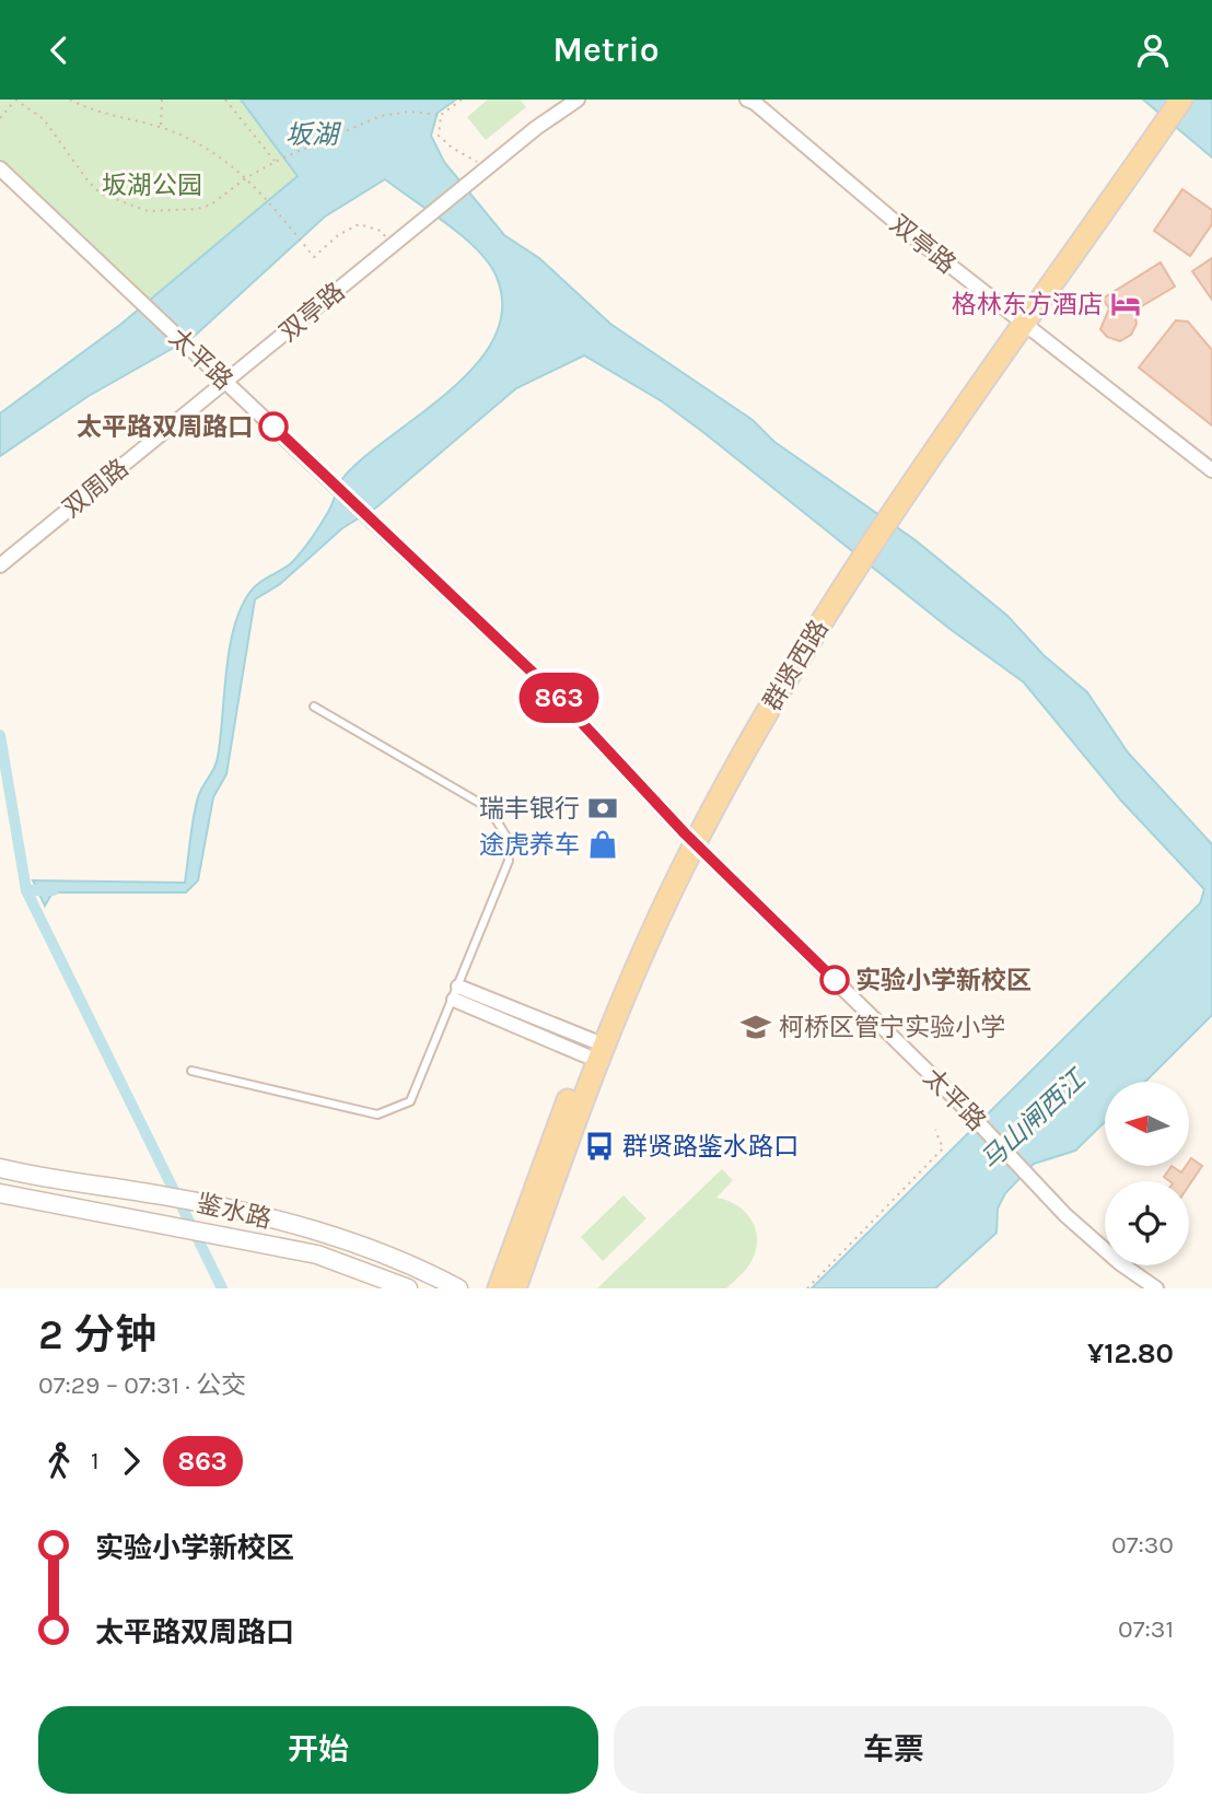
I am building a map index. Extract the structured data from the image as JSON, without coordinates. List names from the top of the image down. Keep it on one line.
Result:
{"streets":{"main road":["群贤西路"],"street":["双亭路","太平路","双周路","鉴水路"]},"crossings":[["双亭路","太平路"],["双亭路","双周路"],["双亭路","群贤西路"],["太平路","双周路"],["太平路","群贤西路"]],"water":["坂湖","马山闸西江"],"parks":["坂湖公园"],"places":{"hotel":["格林东方酒店"],"other":["太平路双周路口","实验小学新校区"],"bank":["瑞丰银行"],"shop":["途虎养车"],"school or university":["柯桥区管宁实验小学"],"bus stop":["群贤路鉴水路口"]},"lines":["bus line 863"],"north":"left","page":{"header":"Metrio","on_map":"863","heading":["2 分钟","07:29 – 07:31 · 公交","¥12.80"],"legs":["1","863"],"list":[{"name":"实验小学新校区","value":"07:30"},{"name":"太平路双周路口","value":"07:31"}],"buttons":["开始","车票"]}}
